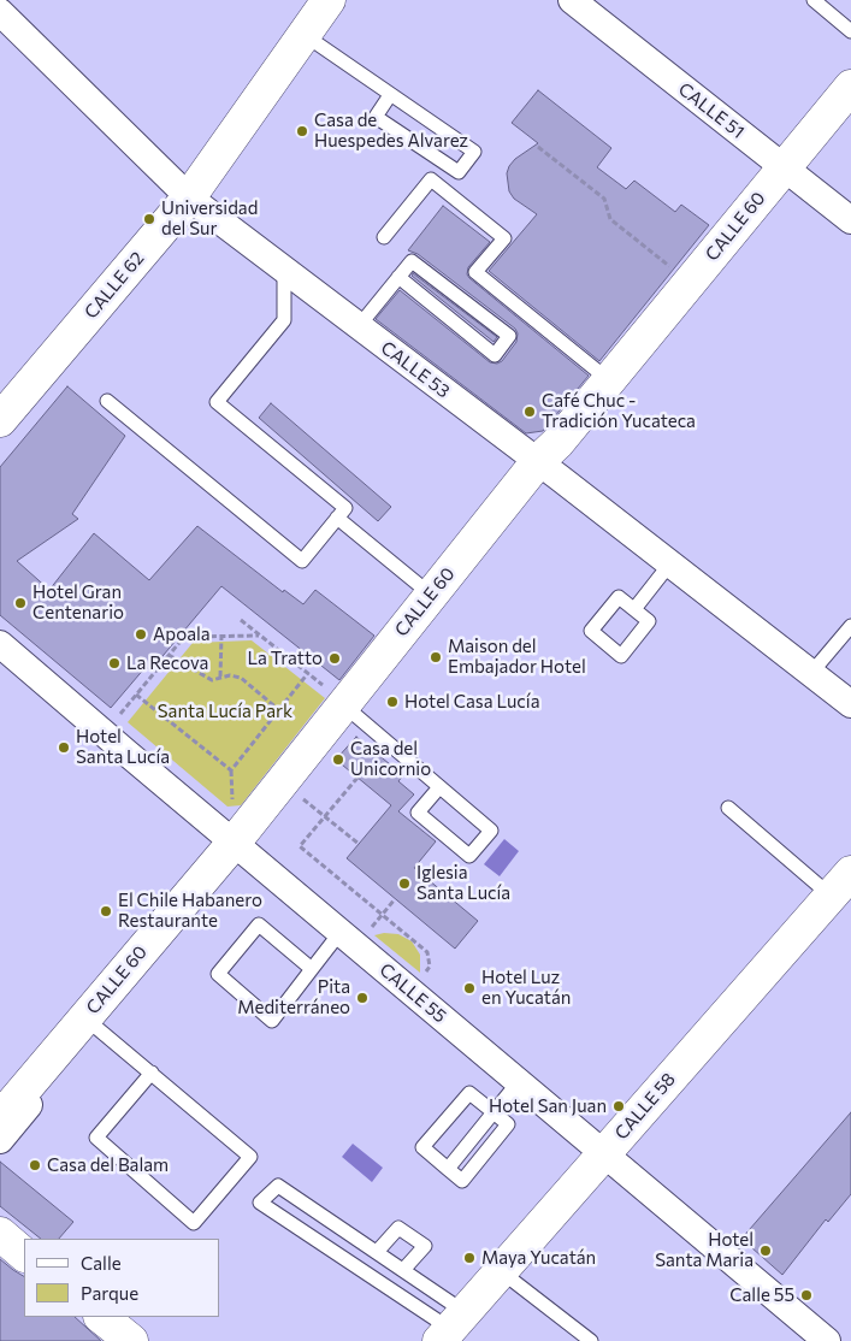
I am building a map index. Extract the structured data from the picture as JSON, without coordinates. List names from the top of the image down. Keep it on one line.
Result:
{"streets":{"main road":["CALLE 60","CALLE 62","CALLE 58"],"street":["CALLE 51","CALLE 53","CALLE 55"]},"crossings":[["CALLE 51","CALLE 60"],["CALLE 60","CALLE 53"],["CALLE 60","CALLE 55"],["CALLE 62","CALLE 53"],["CALLE 55","CALLE 58"]],"parks":["Santa Lucía Park"],"places":["Casa de Huespedes Alvarez","Universidad del Sur","Café Chuc - Tradición Yucateca","Hotel Gran Centenario","Apoala","Maison del Embajador Hotel","La Tratto","La Recova","Hotel Casa Lucía","Hotel Santa Lucía","Casa del Unicornio","Iglesia Santa Lucía","El Chile Habanero Restaurante","Hotel Luz en Yucatán","Pita Mediterráneo","Hotel San Juan","Casa del Balam","Hotel Santa Maria","Maya Yucatán","Calle 55"],"legend":["Calle","Parque"]}
